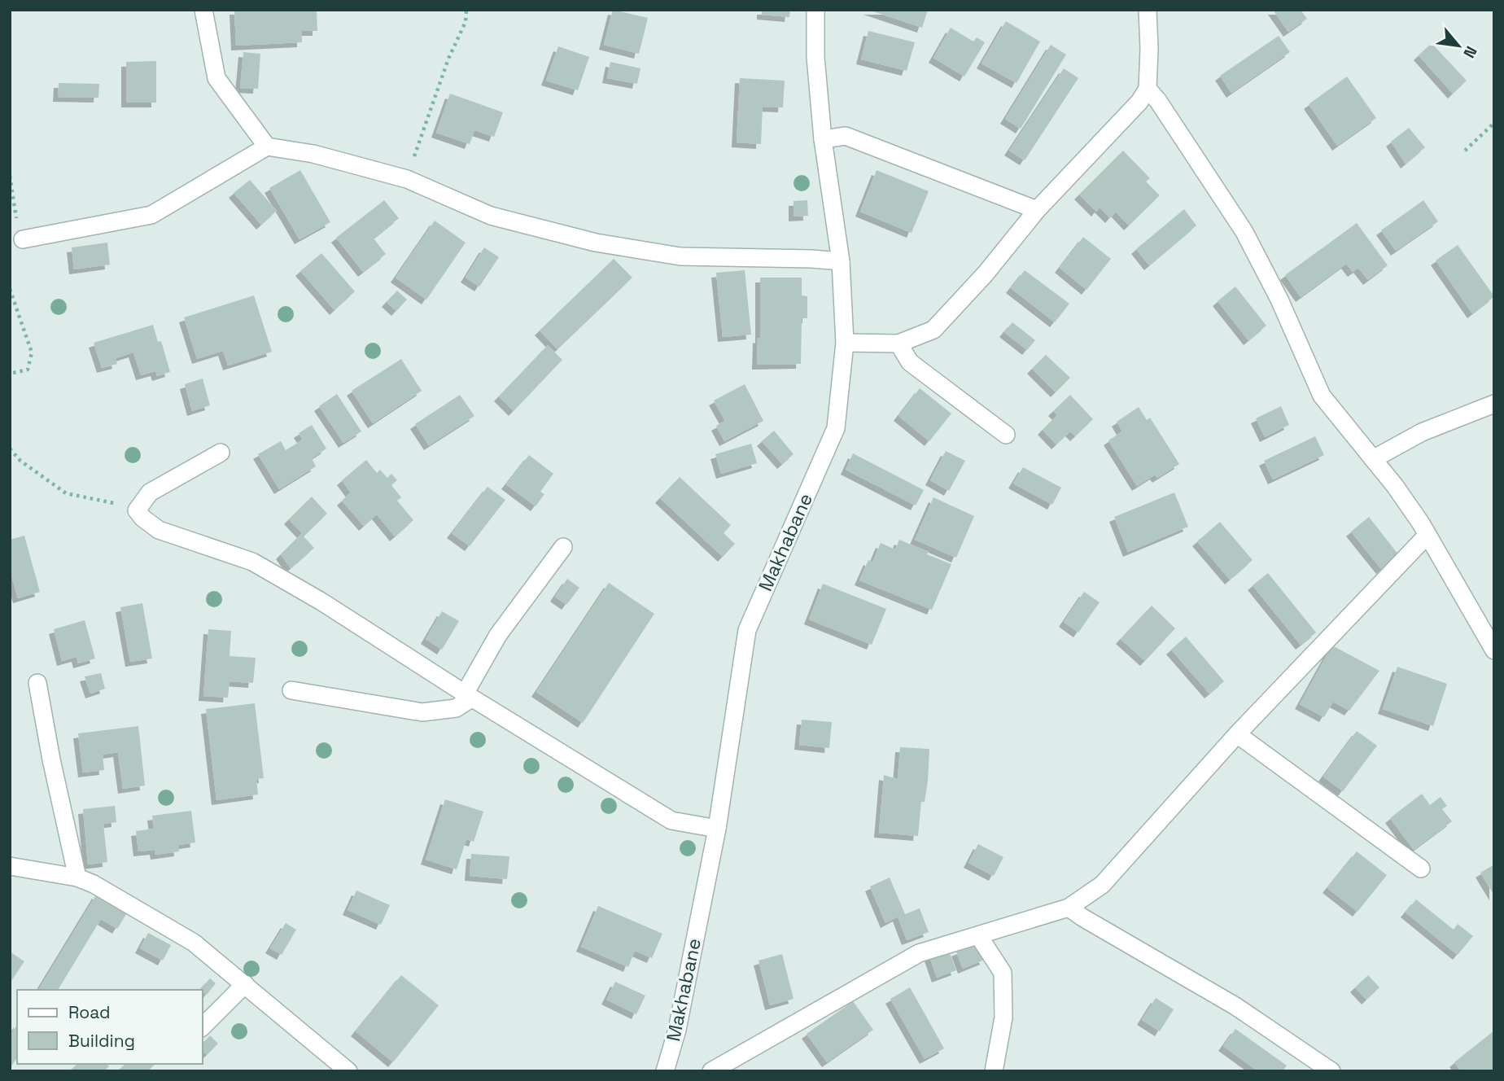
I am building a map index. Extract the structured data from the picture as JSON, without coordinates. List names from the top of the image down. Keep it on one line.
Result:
{"streets":{"street":["Makhabane"]},"legend":["Road","Building"],"north":"bottom right"}
